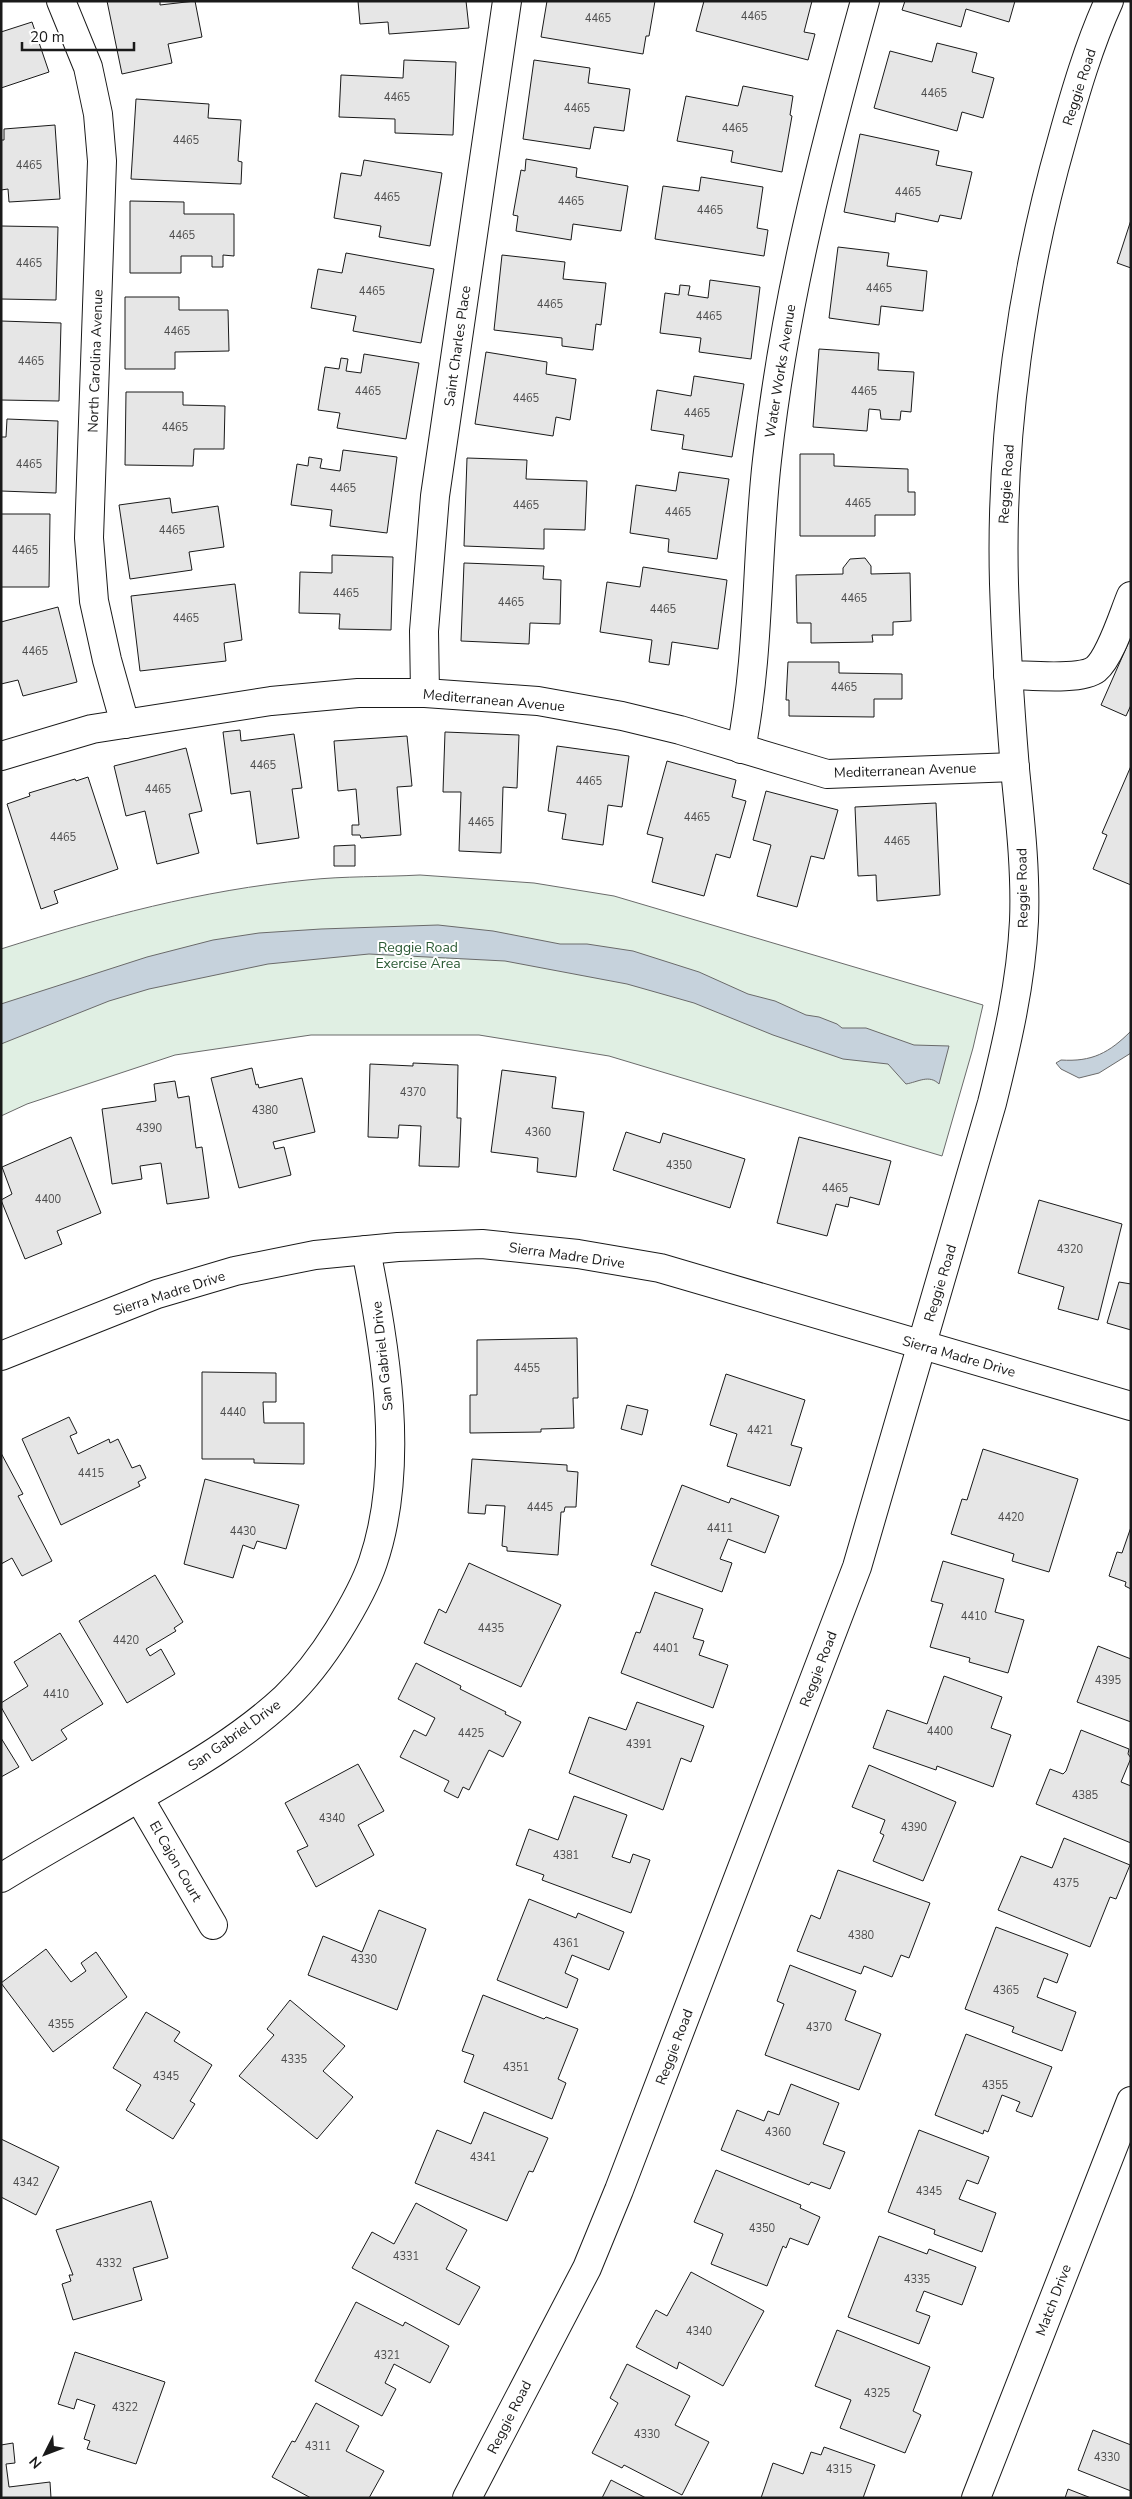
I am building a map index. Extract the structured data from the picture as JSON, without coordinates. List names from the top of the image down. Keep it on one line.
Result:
{"streets":{"street":["Reggie Road","Saint Charles Place","North Carolina Avenue","Water Works Avenue","Mediterranean Avenue","Sierra Madre Drive","San Gabriel Drive","El Cajon Court","Match Drive"]},"crossings":[["Reggie Road","Mediterranean Avenue"],["Reggie Road","Sierra Madre Drive"],["Saint Charles Place","Mediterranean Avenue"],["North Carolina Avenue","Mediterranean Avenue"],["Water Works Avenue","Mediterranean Avenue"],["Sierra Madre Drive","San Gabriel Drive"],["San Gabriel Drive","El Cajon Court"]],"parks":["Reggie Road Exercise Area"],"house_numbers":["4465","4465","4465","4465","4465","4465","4465","4465","4465","4465","4465","4465","4465","4465","4465","4465","4465","4465","4465","4465","4465","4465","4465","4465","4465","4465","4465","4465","4465","4465","4465","4465","4465","4465","4465","4465","4465","4465","4465","4465","4465","4465","4465","4465","4465","4465","4370","4380","4390","4360","4350","4465","4400","4320","4455","4440","4421","4415","4445","4420","4411","4430","4410","4435","4420","4401","4395","4410","4400","4425","4391","4385","4340","4390","4381","4375","4380","4361","4330","4365","4355","4370","4335","4351","4345","4355","4360","4341","4342","4345","4350","4331","4332","4335","4340","4321","4325","4322","4330","4311","4330","4315"],"scale_bar":"20 m","north":"bottom left"}
